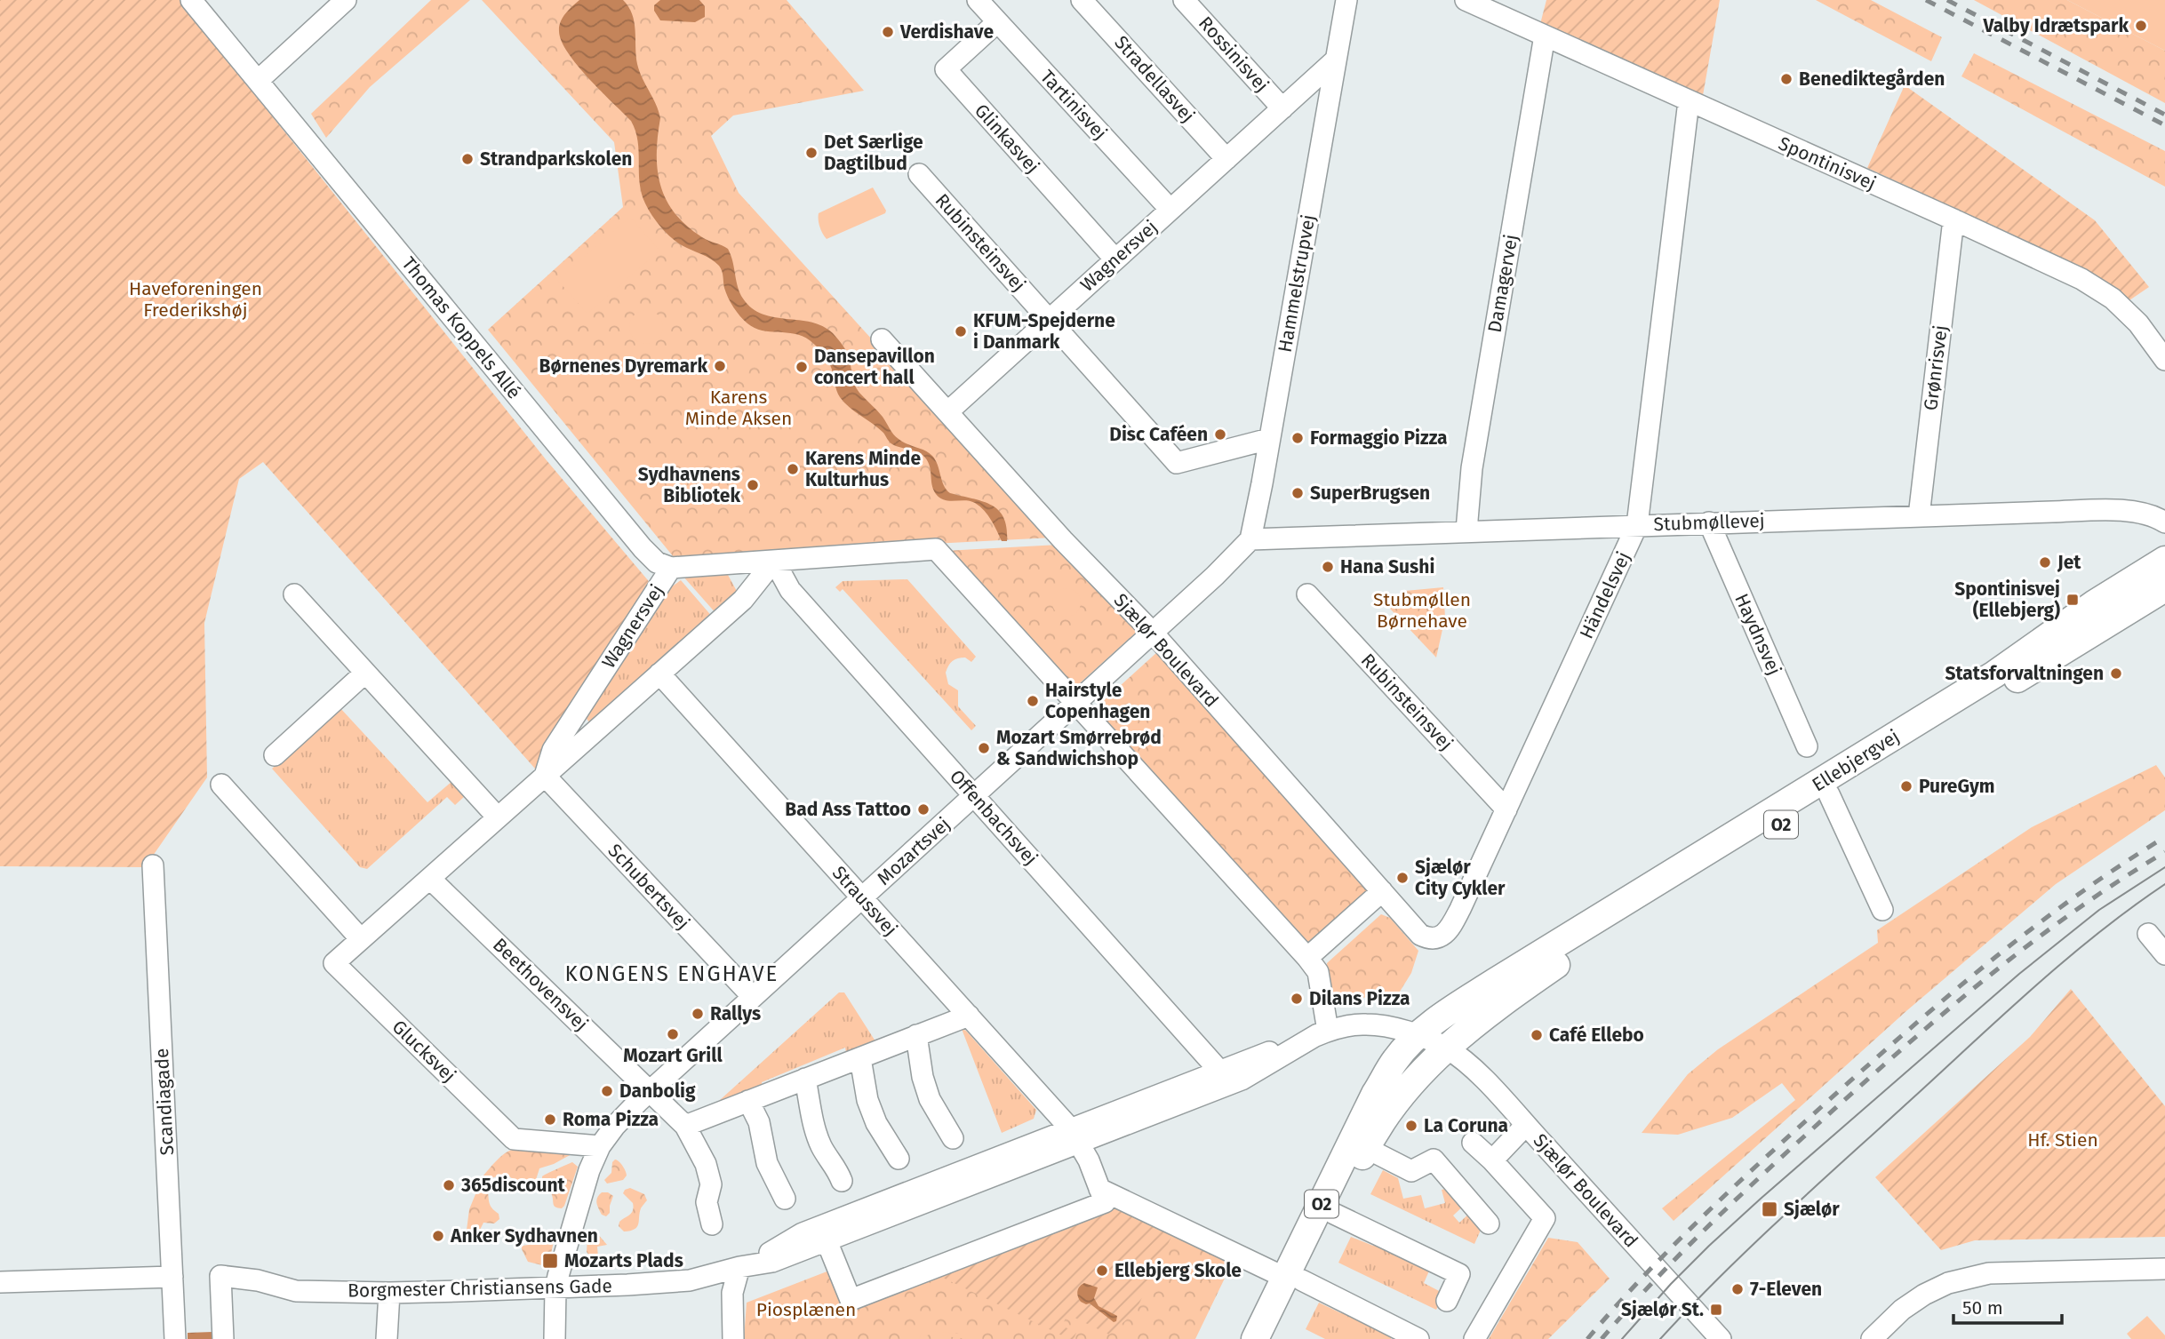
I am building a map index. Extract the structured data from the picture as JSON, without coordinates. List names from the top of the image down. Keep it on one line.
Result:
{"streets":{"main road":["Ellebjergvej","O2"],"street":["Rossinisvej","Stradellasvej","Tartinisvej","Glinkasvej","Spontinisvej","Rubinsteinsvej","Wagnersvej","Hammelstrupvej","Damagervej","Thomas Koppels Allé","Grønrisvej","Stubmøllevej","Händelsvej","Haydnsvej","Sjælør Boulevard","Offenbachsvej","Mozartsvej","Schubertsvej","Straussvej","Beethovensvej","Glucksvej","Scandiagade","Borgmester Christiansens Gade"]},"crossings":[["Rossinisvej","Wagnersvej"],["Stradellasvej","Wagnersvej"],["Tartinisvej","Glinkasvej"],["Tartinisvej","Wagnersvej"],["Glinkasvej","Wagnersvej"],["Spontinisvej","Damagervej"],["Spontinisvej","Grønrisvej"],["Spontinisvej","Händelsvej"],["Rubinsteinsvej","Wagnersvej"],["Rubinsteinsvej","Hammelstrupvej"],["Rubinsteinsvej","Händelsvej"],["Wagnersvej","Hammelstrupvej"],["Wagnersvej","Thomas Koppels Allé"],["Wagnersvej","Sjælør Boulevard"],["Wagnersvej","Offenbachsvej"],["Wagnersvej","Mozartsvej"],["Wagnersvej","Schubertsvej"],["Wagnersvej","Straussvej"],["Wagnersvej","Beethovensvej"],["Wagnersvej","Glucksvej"],["Hammelstrupvej","Stubmøllevej"],["Hammelstrupvej","Mozartsvej"],["Damagervej","Stubmøllevej"],["Grønrisvej","Stubmøllevej"],["Stubmøllevej","Händelsvej"],["Stubmøllevej","Haydnsvej"],["Stubmøllevej","Mozartsvej"],["Händelsvej","Sjælør Boulevard"],["Sjælør Boulevard","Ellebjergvej"],["Sjælør Boulevard","O2"],["Sjælør Boulevard","Mozartsvej"],["Sjælør Boulevard","Borgmester Christiansens Gade"],["Ellebjergvej","O2"],["Ellebjergvej","Borgmester Christiansens Gade"],["Offenbachsvej","Mozartsvej"],["Offenbachsvej","Borgmester Christiansens Gade"],["O2","Borgmester Christiansens Gade"],["Mozartsvej","Schubertsvej"],["Mozartsvej","Straussvej"],["Mozartsvej","Beethovensvej"],["Mozartsvej","Glucksvej"],["Straussvej","Borgmester Christiansens Gade"]],"districts":["KONGENS ENGHAVE"],"parks":["Haveforeningen Frederikshøj","Karens Minde Aksen","Stubmøllen Børnehave","Hf. Stien","Piosplænen"],"places":{"other":["Valby Idrætspark","Verdishave","Benediktegården","Det Særlige Dagtilbud","Strandparkskolen","KFUM-Spejderne i Danmark","Børnenes Dyremark","Dansepavillon concert hall","Disc Caféen","Formaggio Pizza","Karens Minde Kulturhus","Sydhavnens Bibliotek","SuperBrugsen","Jet","Hana Sushi","Statsforvaltningen","Hairstyle Copenhagen","Mozart Smørrebrød & Sandwichshop","PureGym","Bad Ass Tattoo","Sjælør City Cykler","Dilans Pizza","Rallys","Mozart Grill","Café Ellebo","Danbolig","Roma Pizza","La Coruna","365discount","Anker Sydhavnen","Ellebjerg Skole","7-Eleven"],"transit":["Spontinisvej (Ellebjerg)","Sjælør","Mozarts Plads","Sjælør St."]},"scale_bar":"50 m"}
